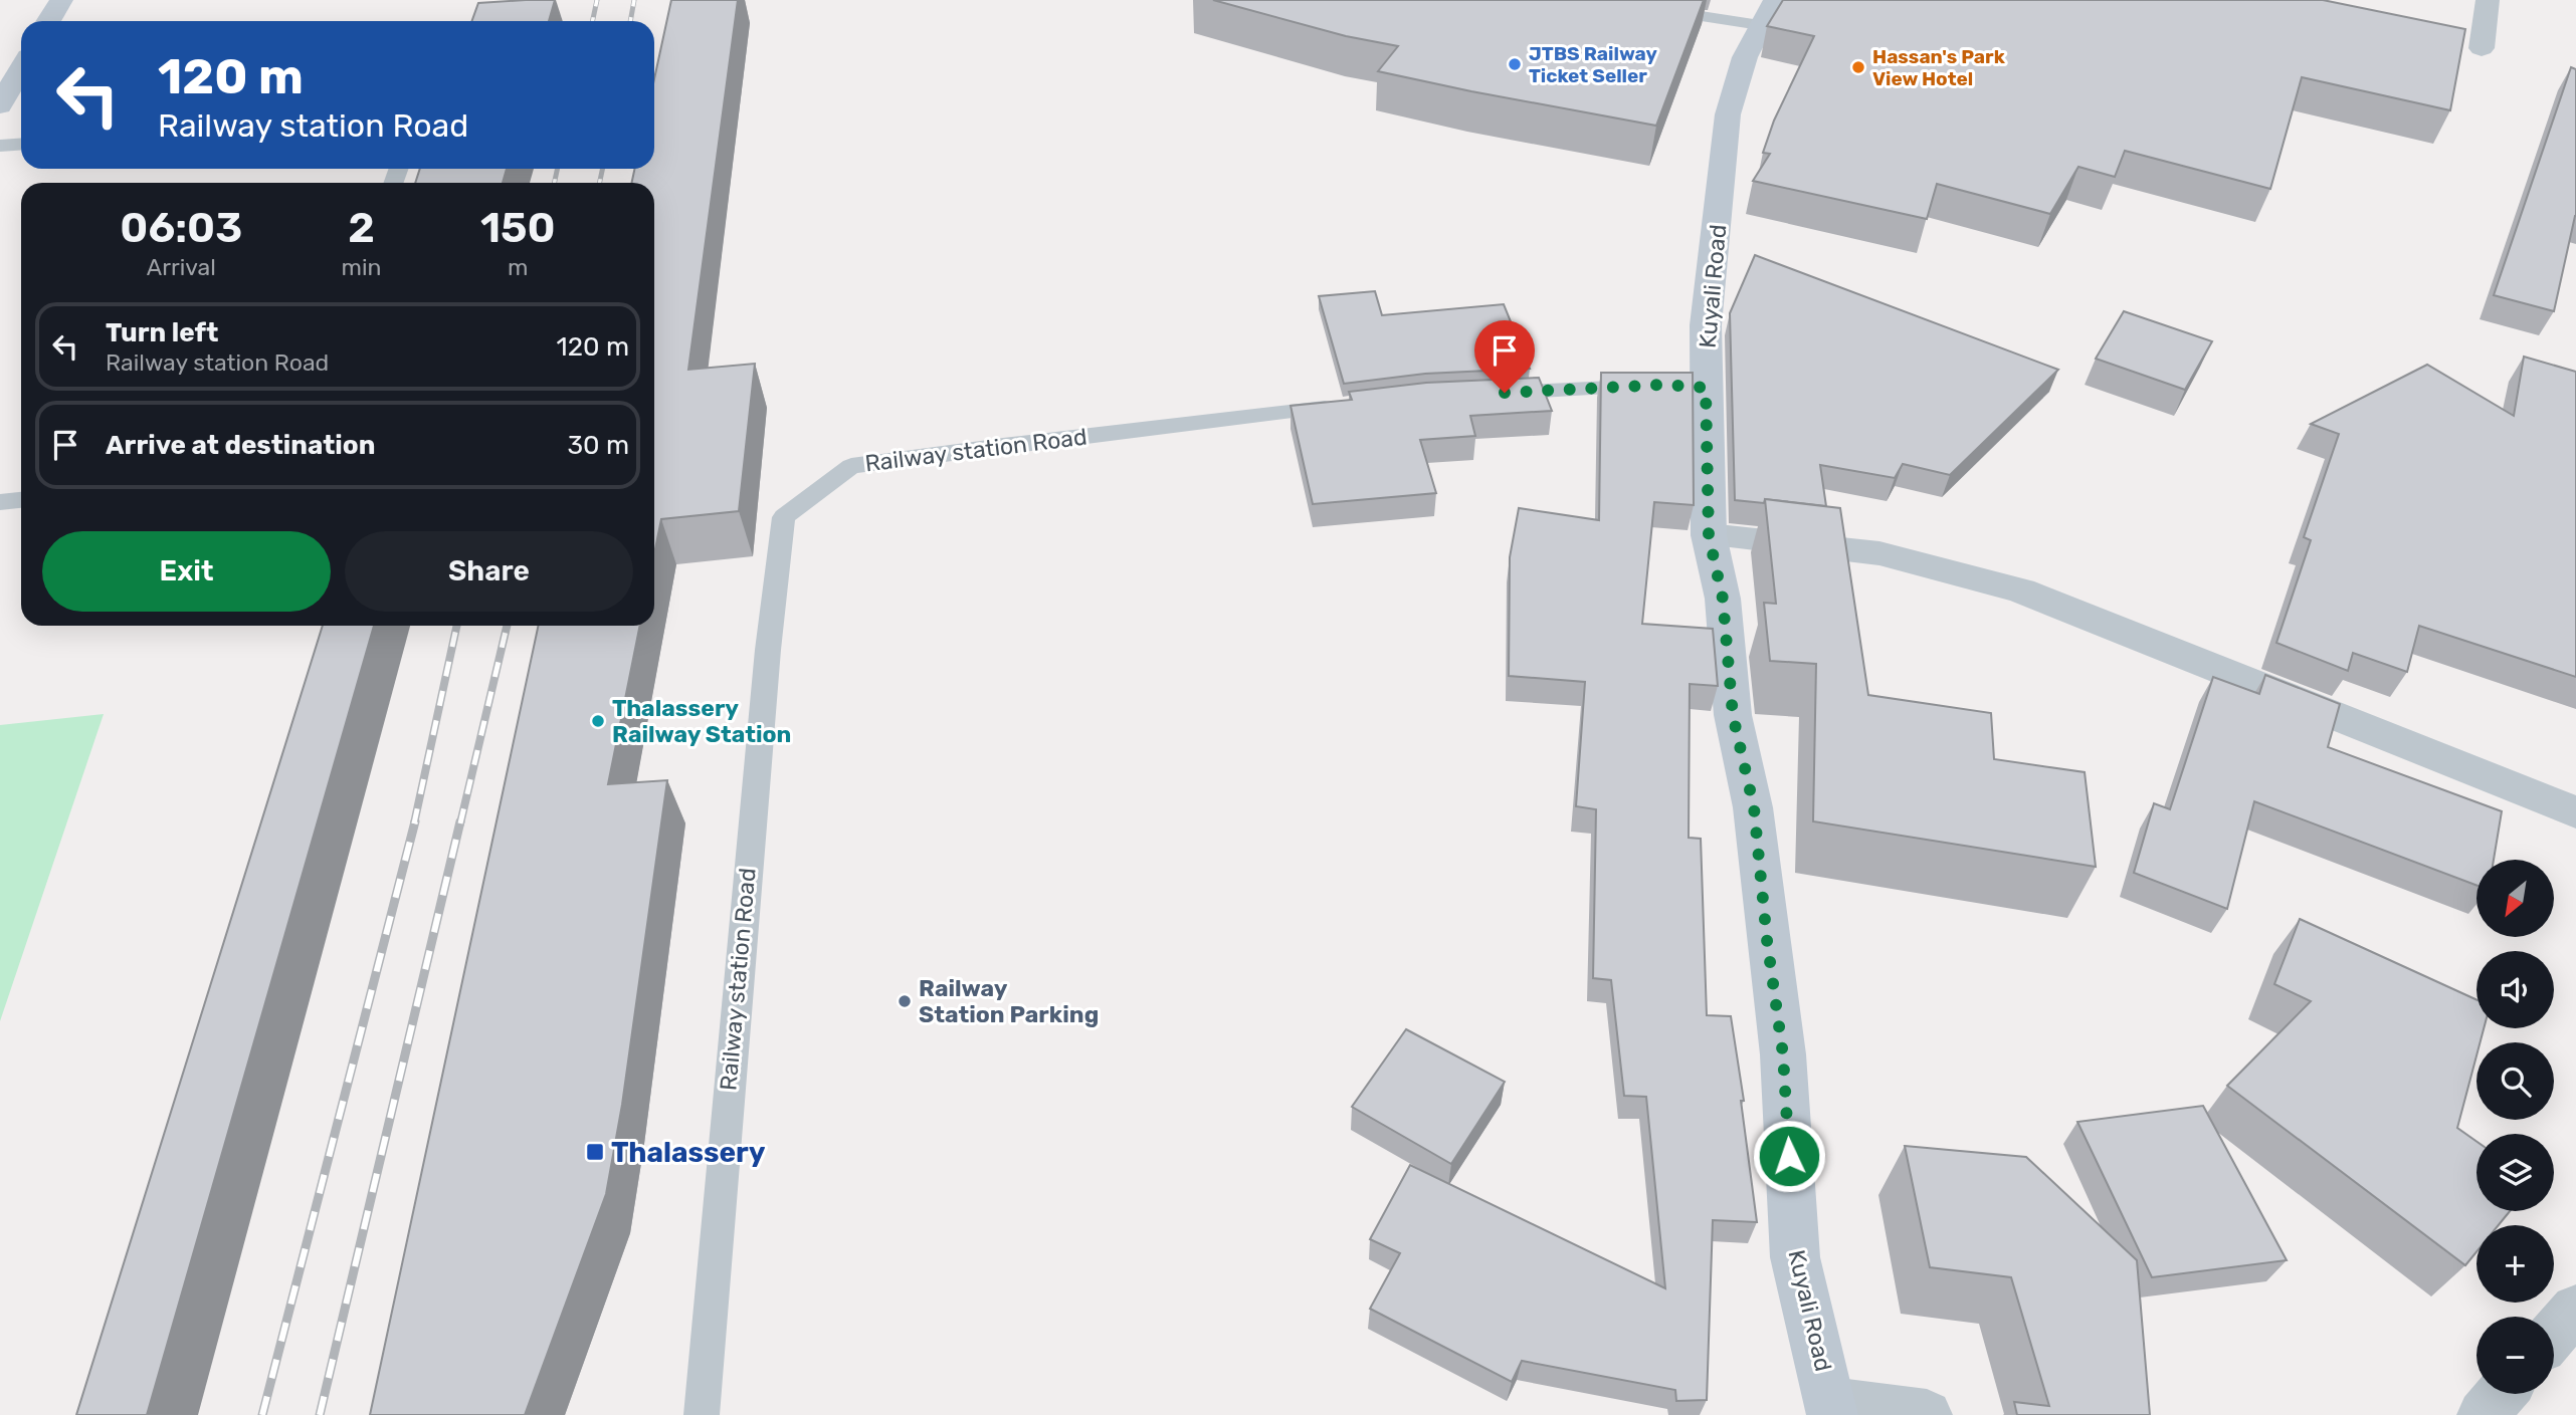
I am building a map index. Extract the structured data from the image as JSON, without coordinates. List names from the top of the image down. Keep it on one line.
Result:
{"streets":{"main road":["Kuyali Road"],"lane":["Railway station Road"]},"places":{"other":["JTBS Railway Ticket Seller","Hassan's Park View Hotel","Thalassery Railway Station","Railway Station Parking"],"transit":["Thalassery"]},"north":"bottom left","page":{"turn":["120 m","Railway station Road"],"eta":["06:03","Arrival","2","min","150","m"],"list":[{"name":"Turn left","note":"Railway station Road","value":"120 m"},{"name":"Arrive at destination","value":"30 m"}],"buttons":["Exit","Share"],"map_buttons":["+","−"]}}
